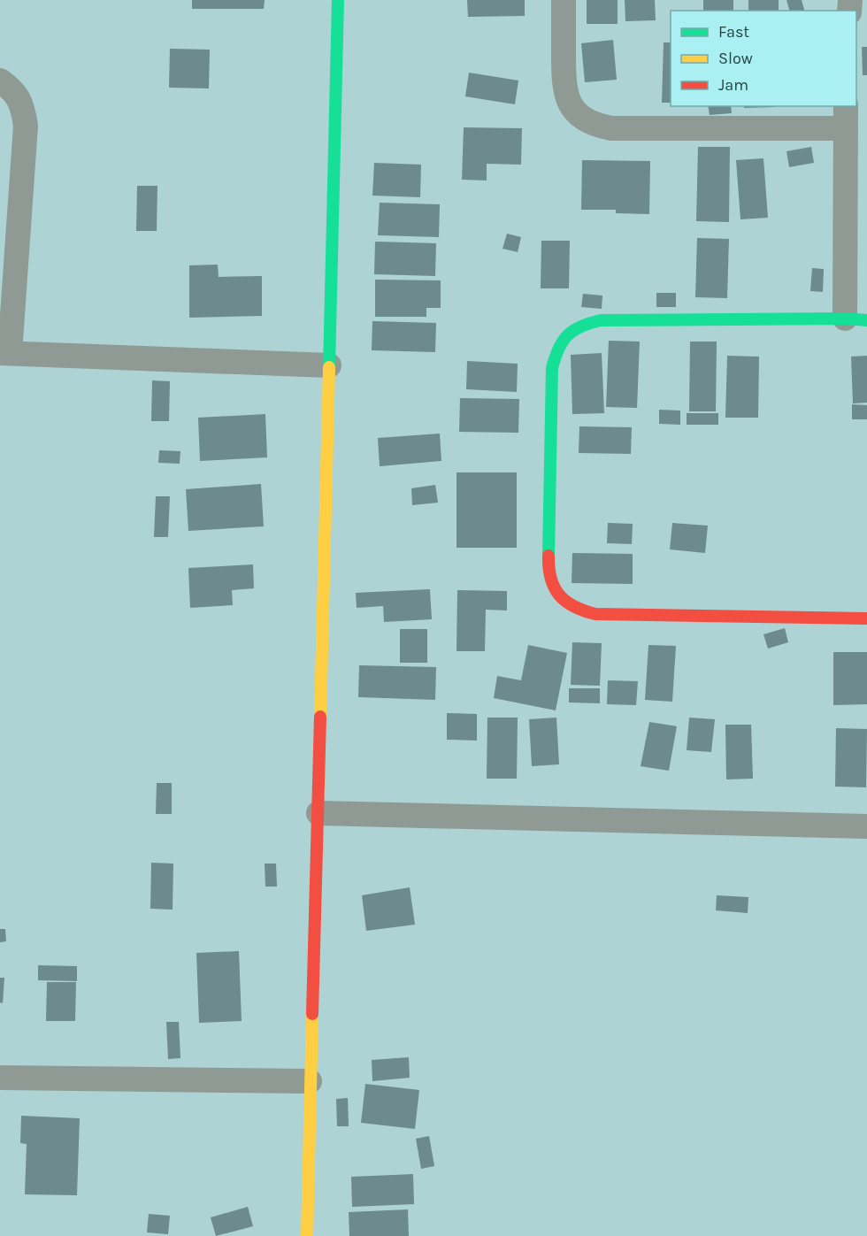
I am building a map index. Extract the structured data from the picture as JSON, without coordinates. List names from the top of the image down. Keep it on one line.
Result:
{"legend":["Fast","Slow","Jam"]}
